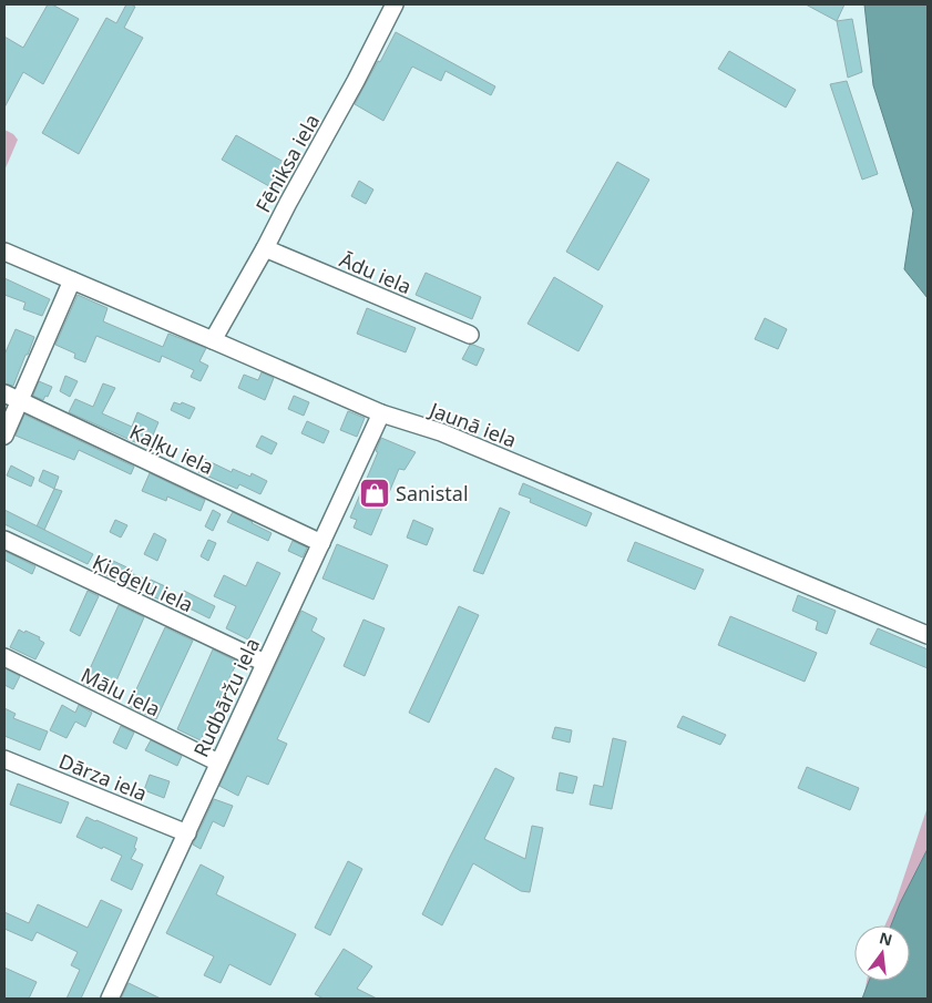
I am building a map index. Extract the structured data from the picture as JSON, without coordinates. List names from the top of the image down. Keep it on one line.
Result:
{"streets":{"street":["Fēniksa iela","Ādu iela","Jaunā iela","Kaļķu iela","Ķieģeļu iela","Mālu iela","Rudbāržu iela","Dārza iela"]},"crossings":[["Fēniksa iela","Ādu iela"],["Fēniksa iela","Jaunā iela"],["Jaunā iela","Rudbāržu iela"],["Kaļķu iela","Rudbāržu iela"],["Ķieģeļu iela","Rudbāržu iela"],["Mālu iela","Rudbāržu iela"],["Rudbāržu iela","Dārza iela"]],"places":{"shop":["Sanistal"]},"north":"top"}
